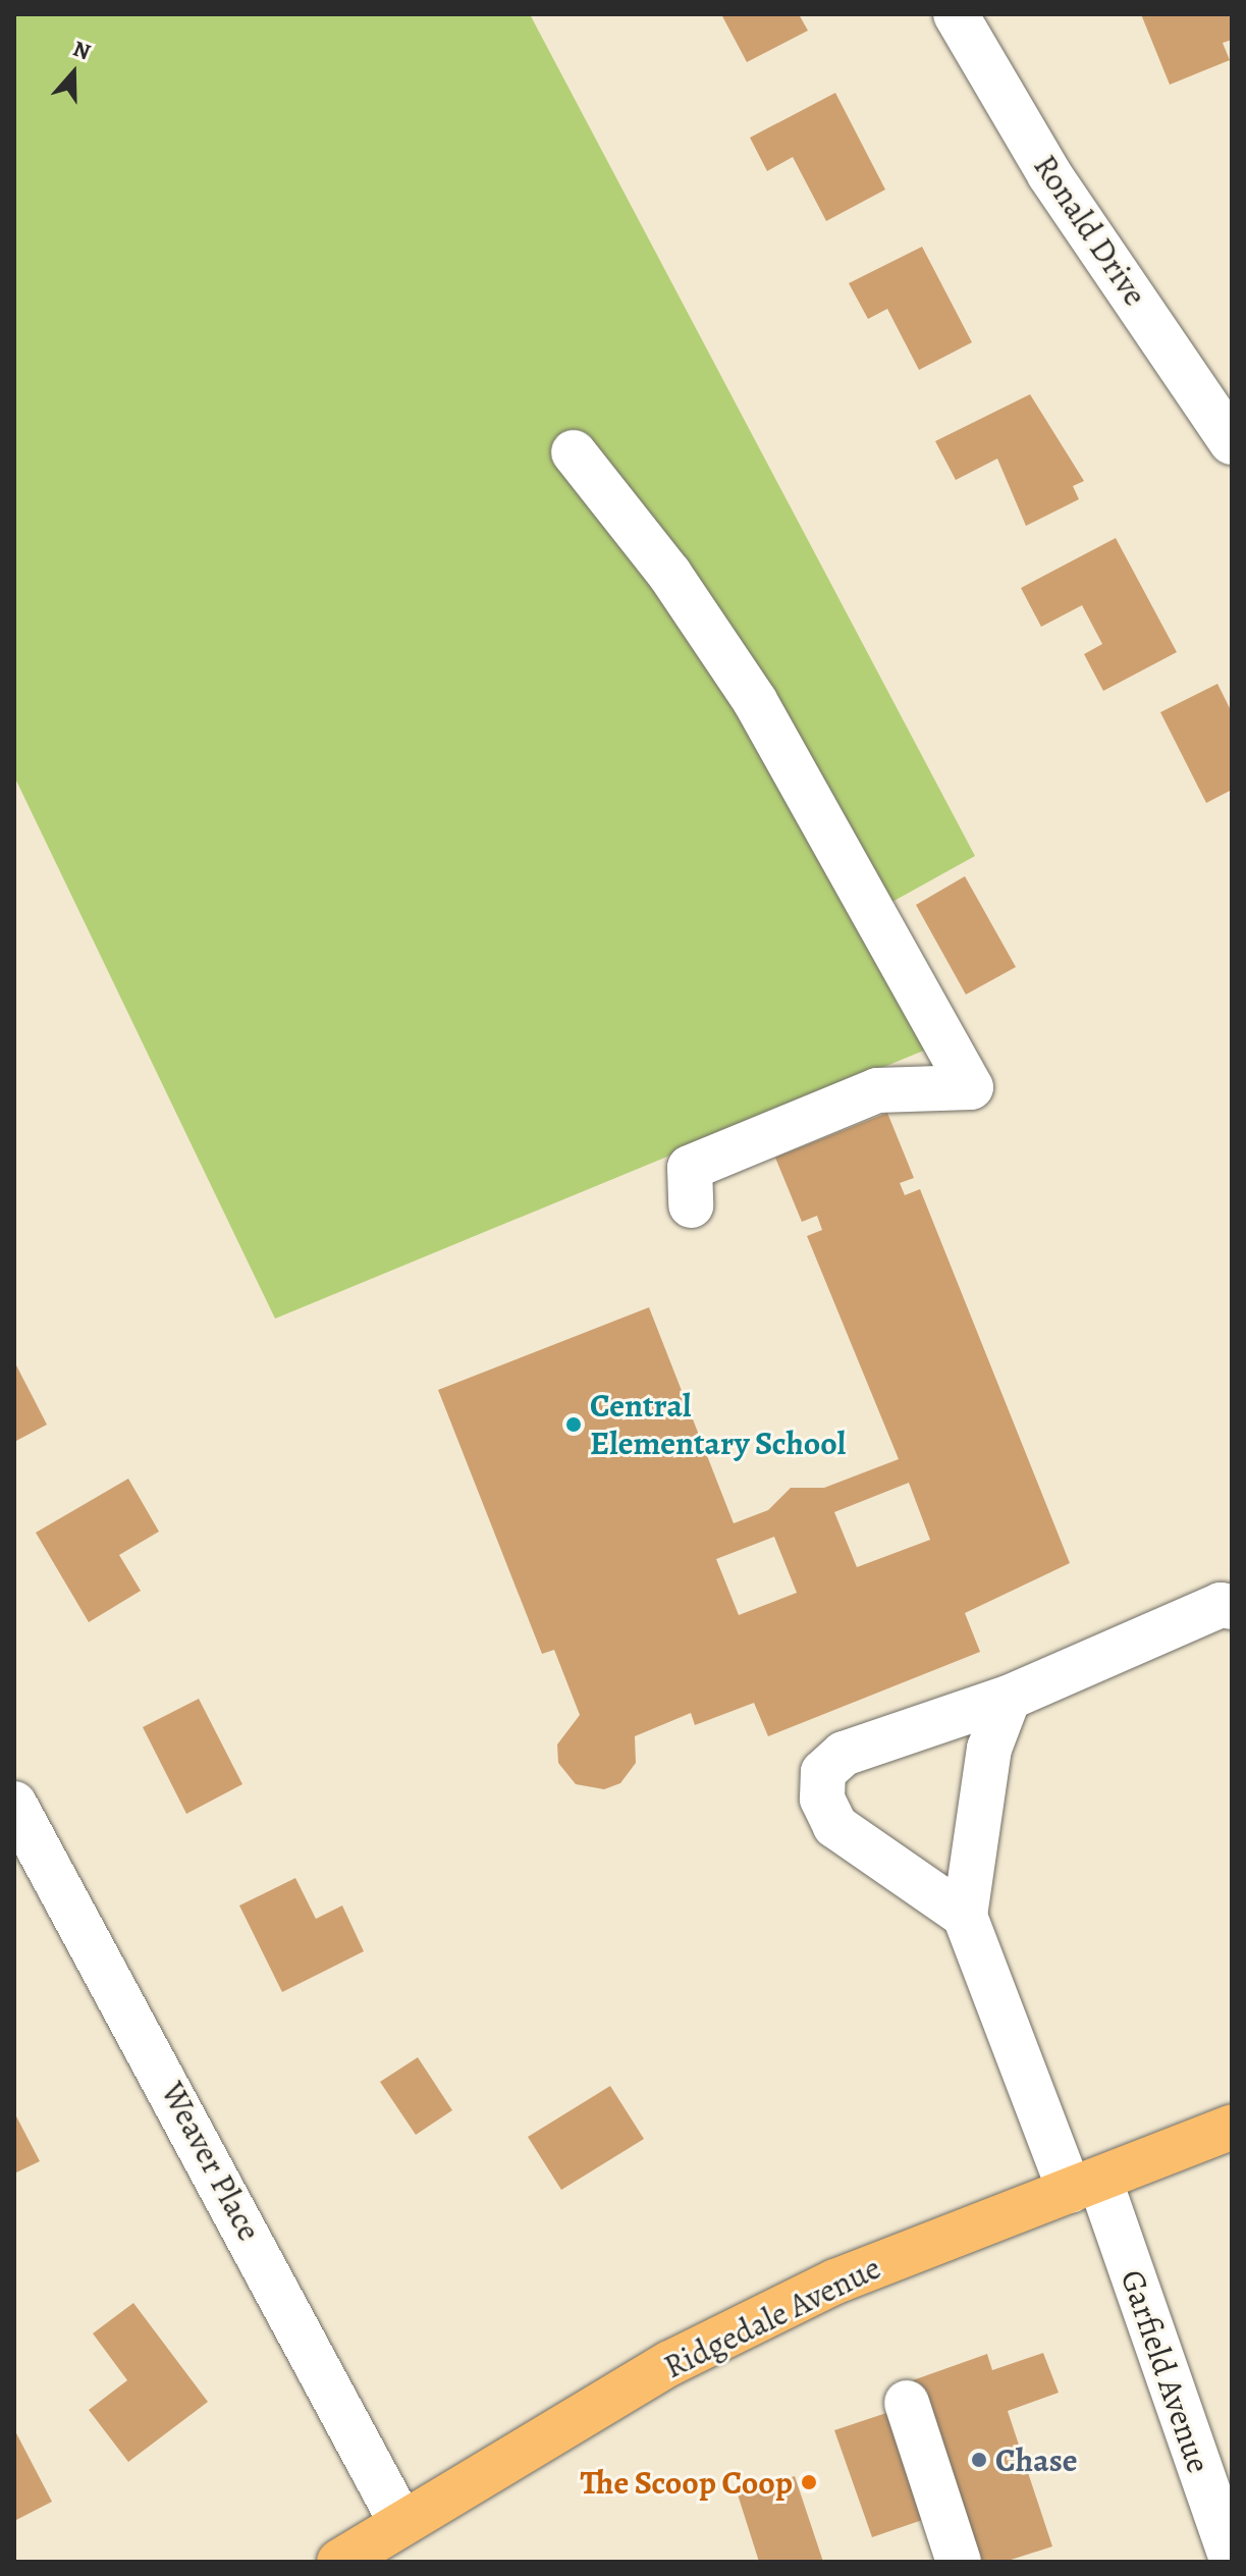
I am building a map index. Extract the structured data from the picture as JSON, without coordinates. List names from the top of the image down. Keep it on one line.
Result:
{"streets":{"main road":["Ridgedale Avenue"],"street":["Ronald Drive","Weaver Place","Garfield Avenue"]},"crossings":[["Weaver Place","Ridgedale Avenue"],["Ridgedale Avenue","Garfield Avenue"]],"places":["Central Elementary School","Chase","The Scoop Coop"],"north":"top"}
